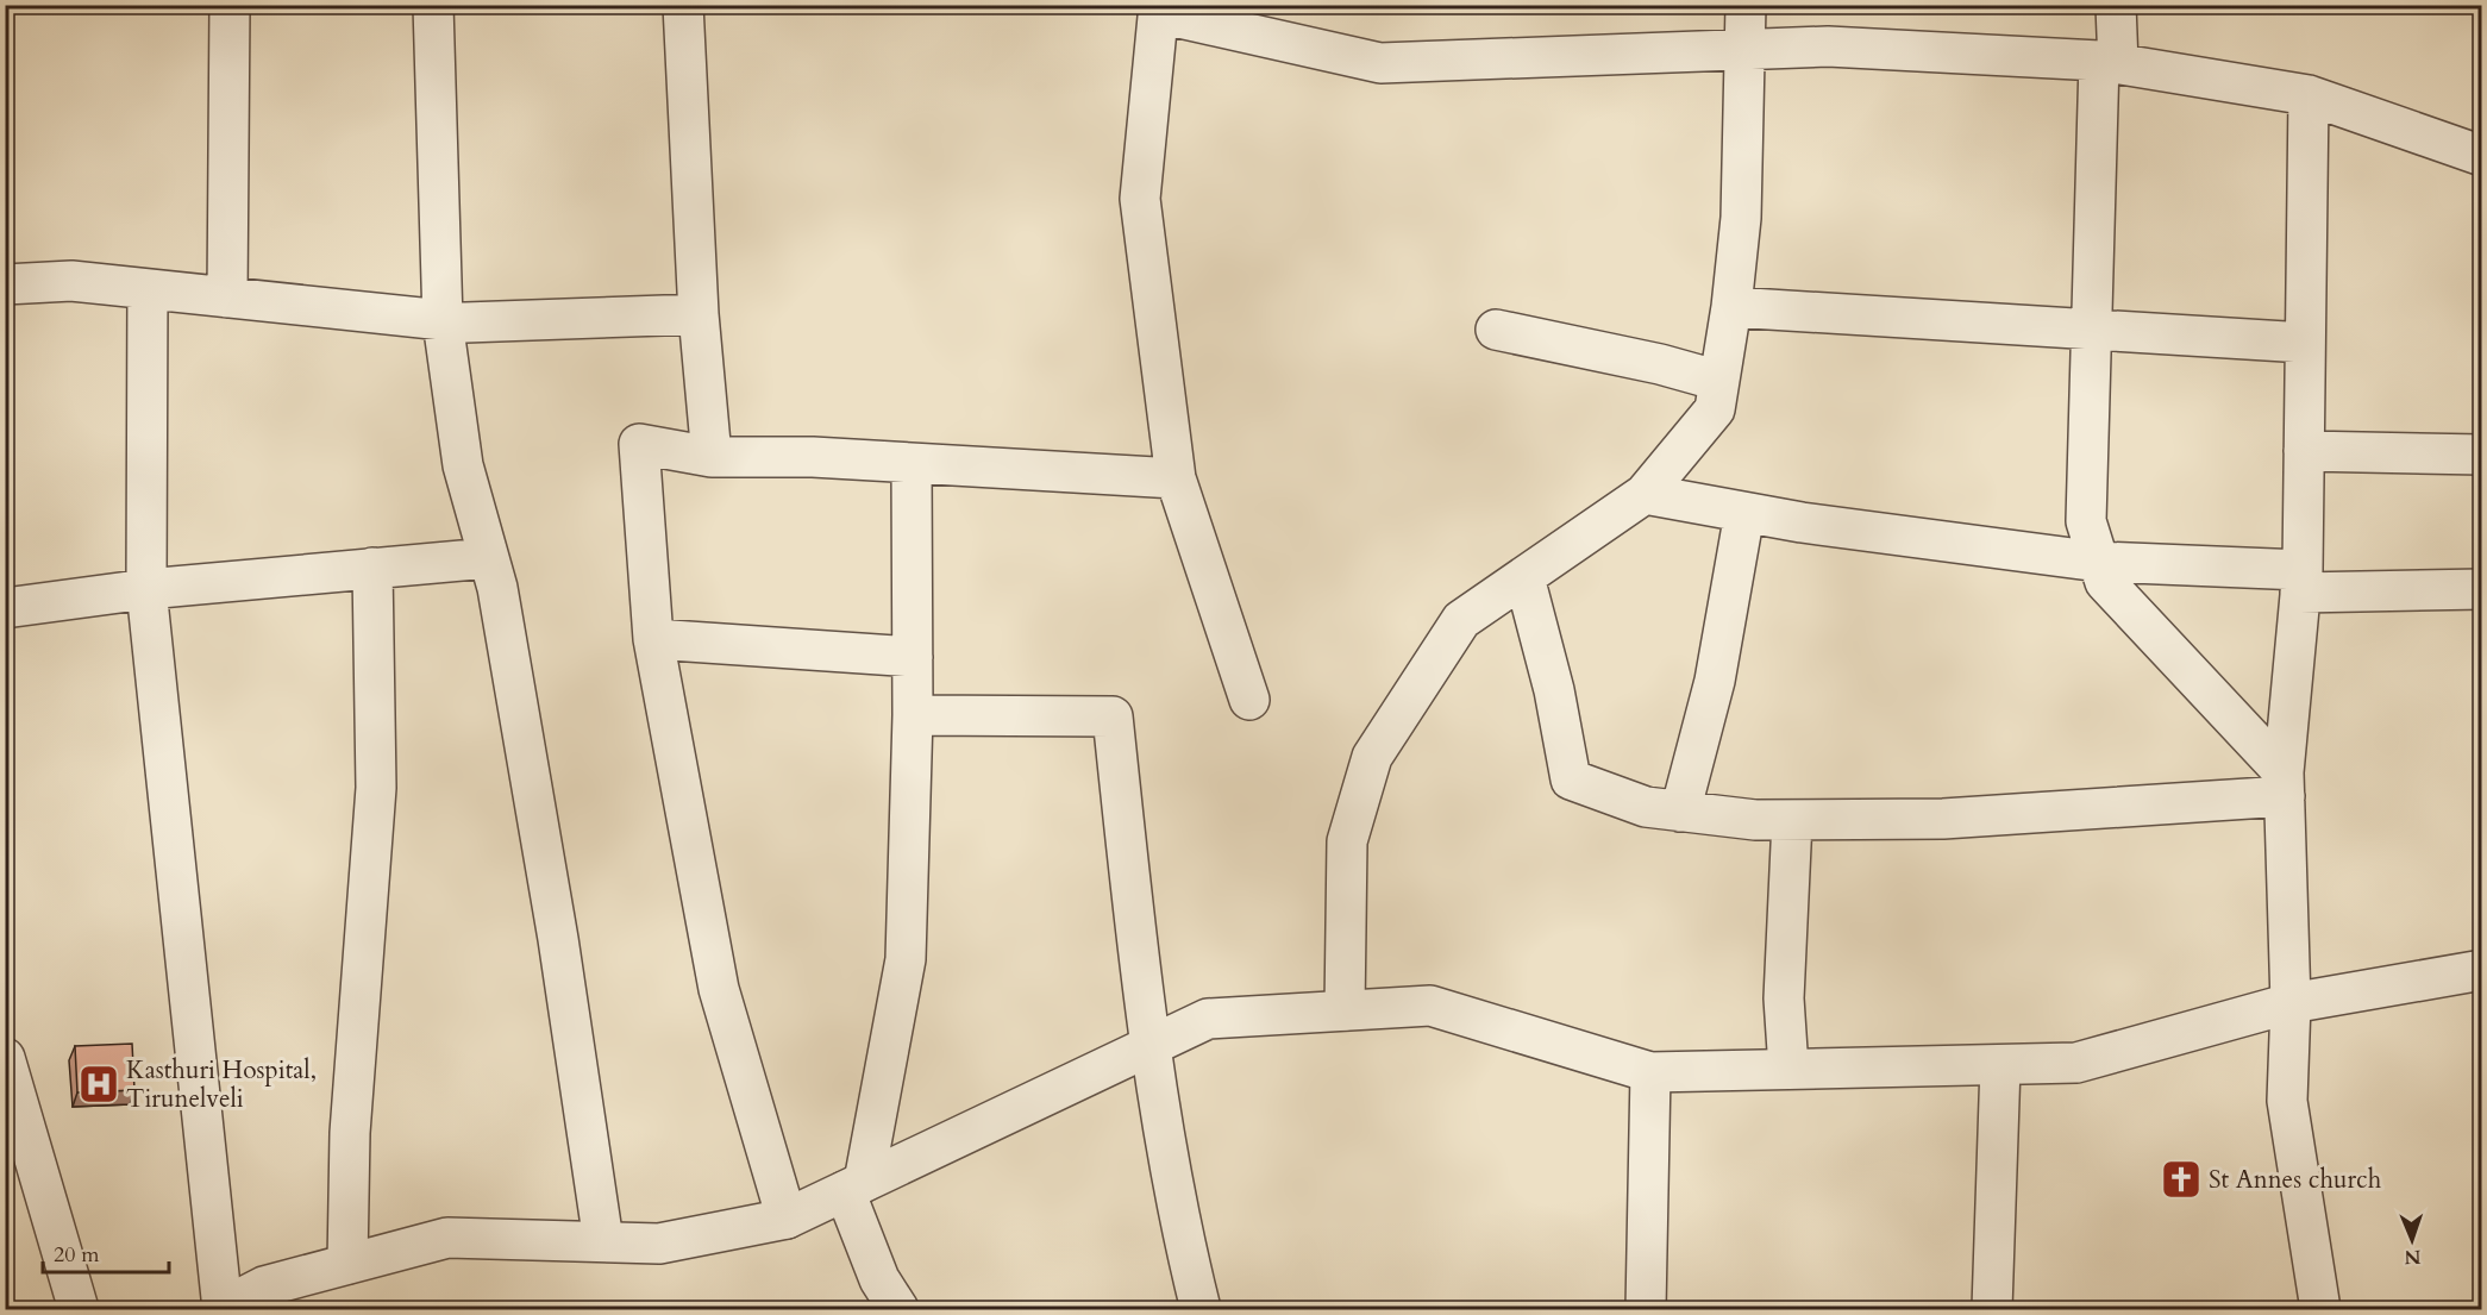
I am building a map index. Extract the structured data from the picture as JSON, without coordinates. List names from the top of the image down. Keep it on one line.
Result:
{"places":{"hospital":["Kasthuri Hospital, Tirunelveli"],"church":["St Annes church"]},"scale_bar":"20 m","north":"bottom"}
